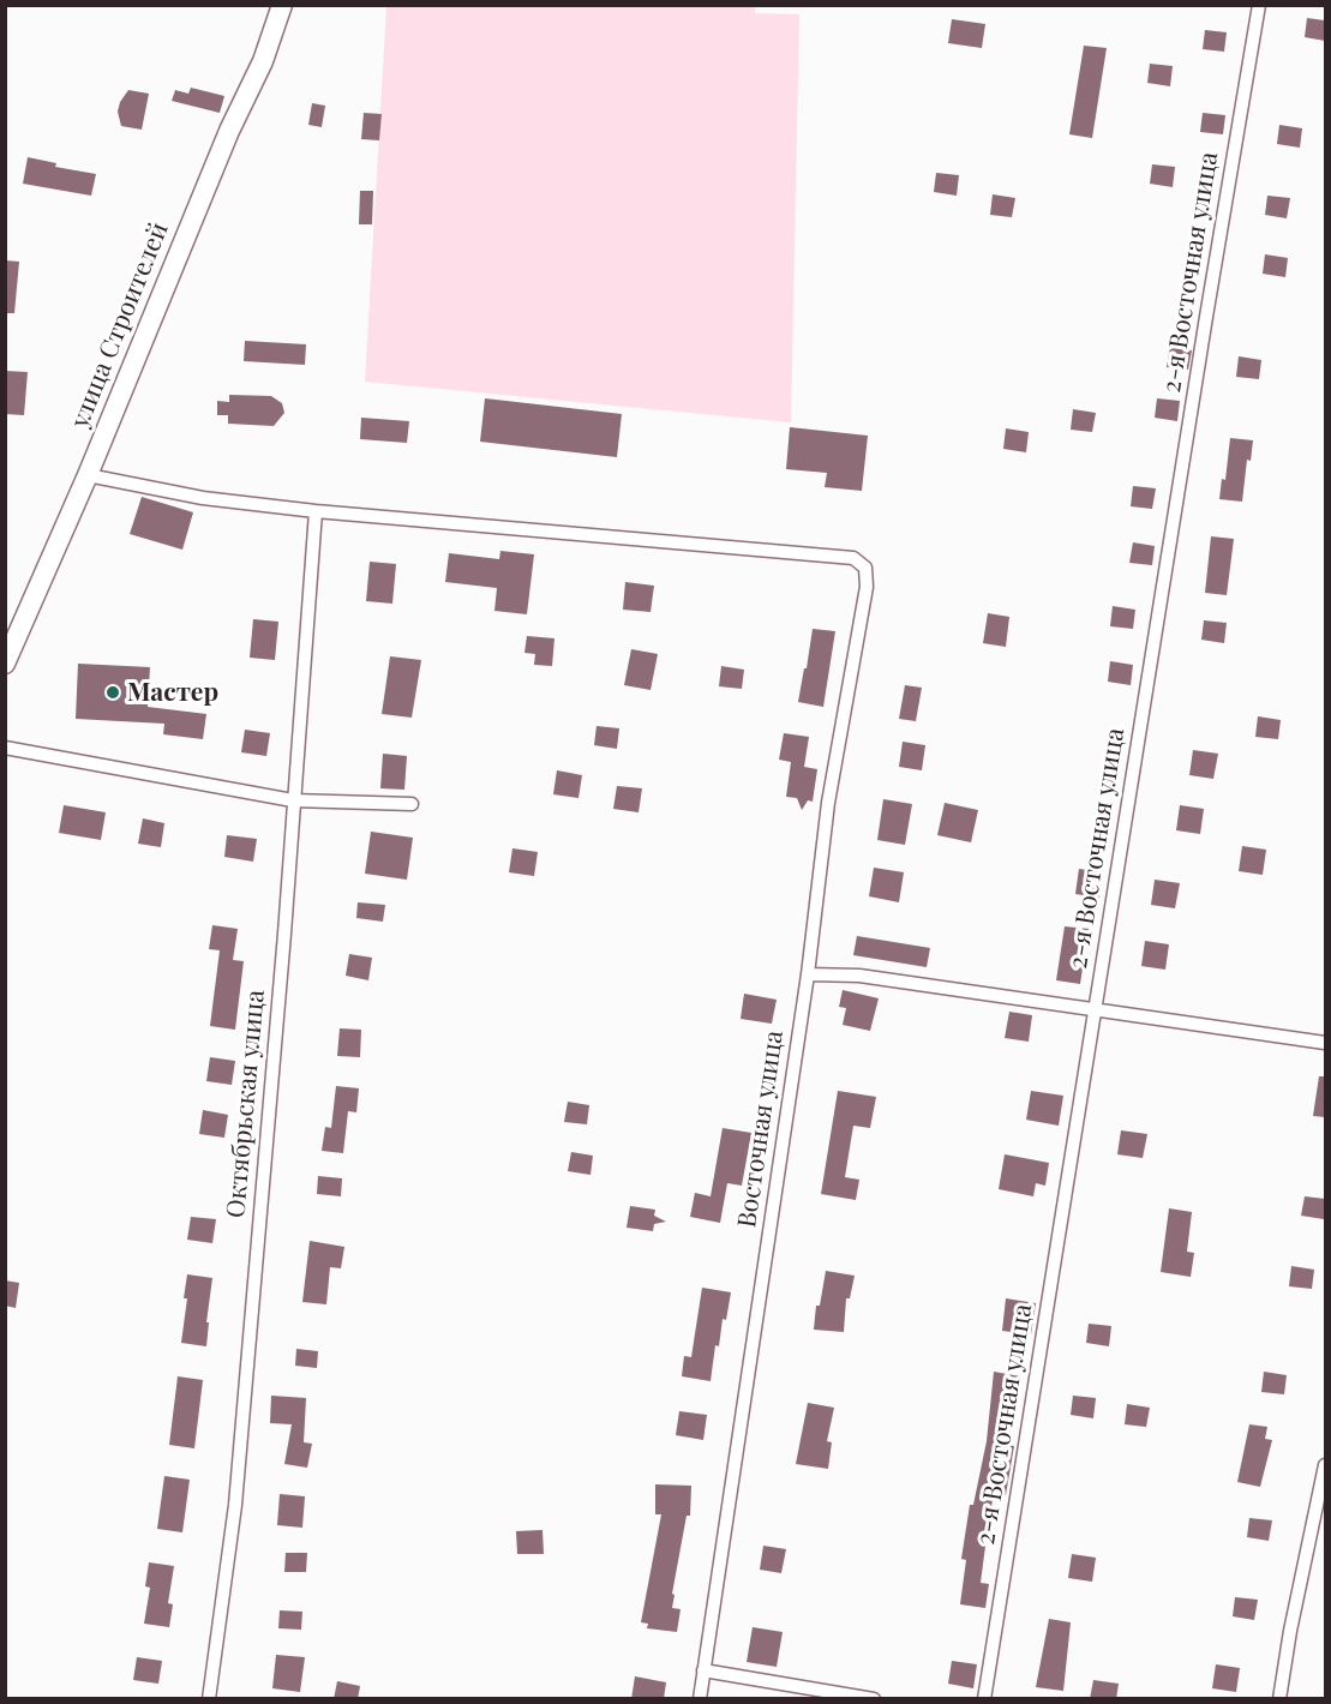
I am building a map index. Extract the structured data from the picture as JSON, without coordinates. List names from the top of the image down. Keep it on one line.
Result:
{"streets":{"main road":["улица Строителей"],"street":["2-я Восточная улица","Октябрьская улица","Восточная улица"]},"crossings":[["Октябрьская улица","Восточная улица"]],"places":["Мастер"]}
